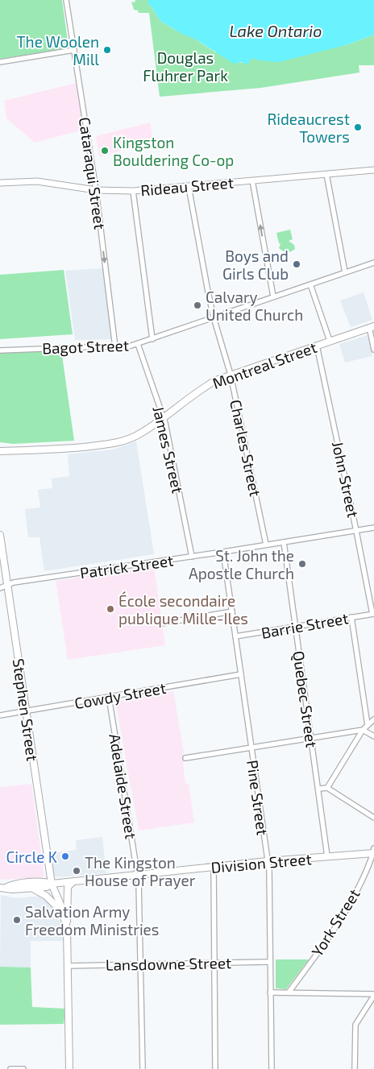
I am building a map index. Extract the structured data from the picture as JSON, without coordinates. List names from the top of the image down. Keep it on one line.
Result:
{"streets":{"main road":["Montreal Street","Stephen Street","Division Street"],"street":["Cataraqui Street","Rideau Street","Bagot Street","Charles Street","James Street","John Street","Patrick Street","Barrie Street","Cowdy Street","Quebec Street","Adelaide Street","Pine Street","York Street","Lansdowne Street"]},"crossings":[["Cataraqui Street","Rideau Street"],["Cataraqui Street","Bagot Street"],["Rideau Street","Charles Street"],["Bagot Street","Charles Street"],["Bagot Street","James Street"],["Montreal Street","Charles Street"],["Montreal Street","James Street"],["Montreal Street","John Street"],["Charles Street","Patrick Street"],["James Street","Patrick Street"],["John Street","Patrick Street"],["John Street","Barrie Street"],["Patrick Street","Quebec Street"],["Patrick Street","Stephen Street"],["Patrick Street","Pine Street"],["Barrie Street","Quebec Street"],["Barrie Street","Pine Street"],["Cowdy Street","Stephen Street"],["Cowdy Street","Adelaide Street"],["Cowdy Street","Pine Street"],["Quebec Street","Division Street"],["Stephen Street","Division Street"],["Adelaide Street","Division Street"],["Adelaide Street","Lansdowne Street"],["Pine Street","Division Street"],["Pine Street","Lansdowne Street"],["Division Street","York Street"]],"water":["Lake Ontario"],"parks":["Douglas Fluhrer Park"],"places":["The Woolen Mill","Rideaucrest Towers","Kingston Bouldering Co-op","Boys and Girls Club","Calvary United Church","St. John the Apostle Church","École secondaire publique Mille-Iles","Circle K","The Kingston House of Prayer","Salvation Army Freedom Ministries"]}
